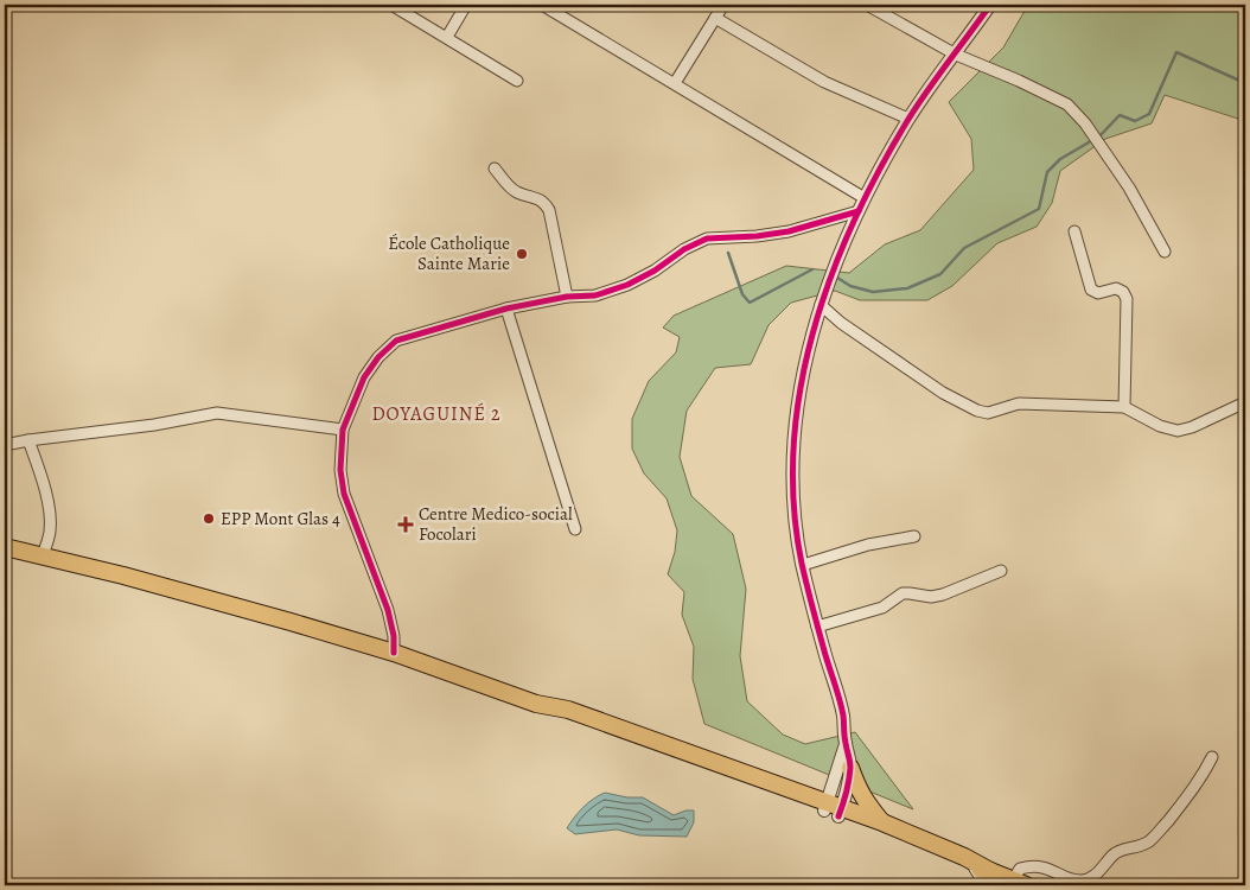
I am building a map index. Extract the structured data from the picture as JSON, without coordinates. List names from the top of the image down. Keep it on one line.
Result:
{"districts":["DOYAGUINÉ 2"],"places":{"other":["École Catholique Sainte Marie","EPP Mont Glas 4"],"health":["Centre Medico-social Focolari"]}}
